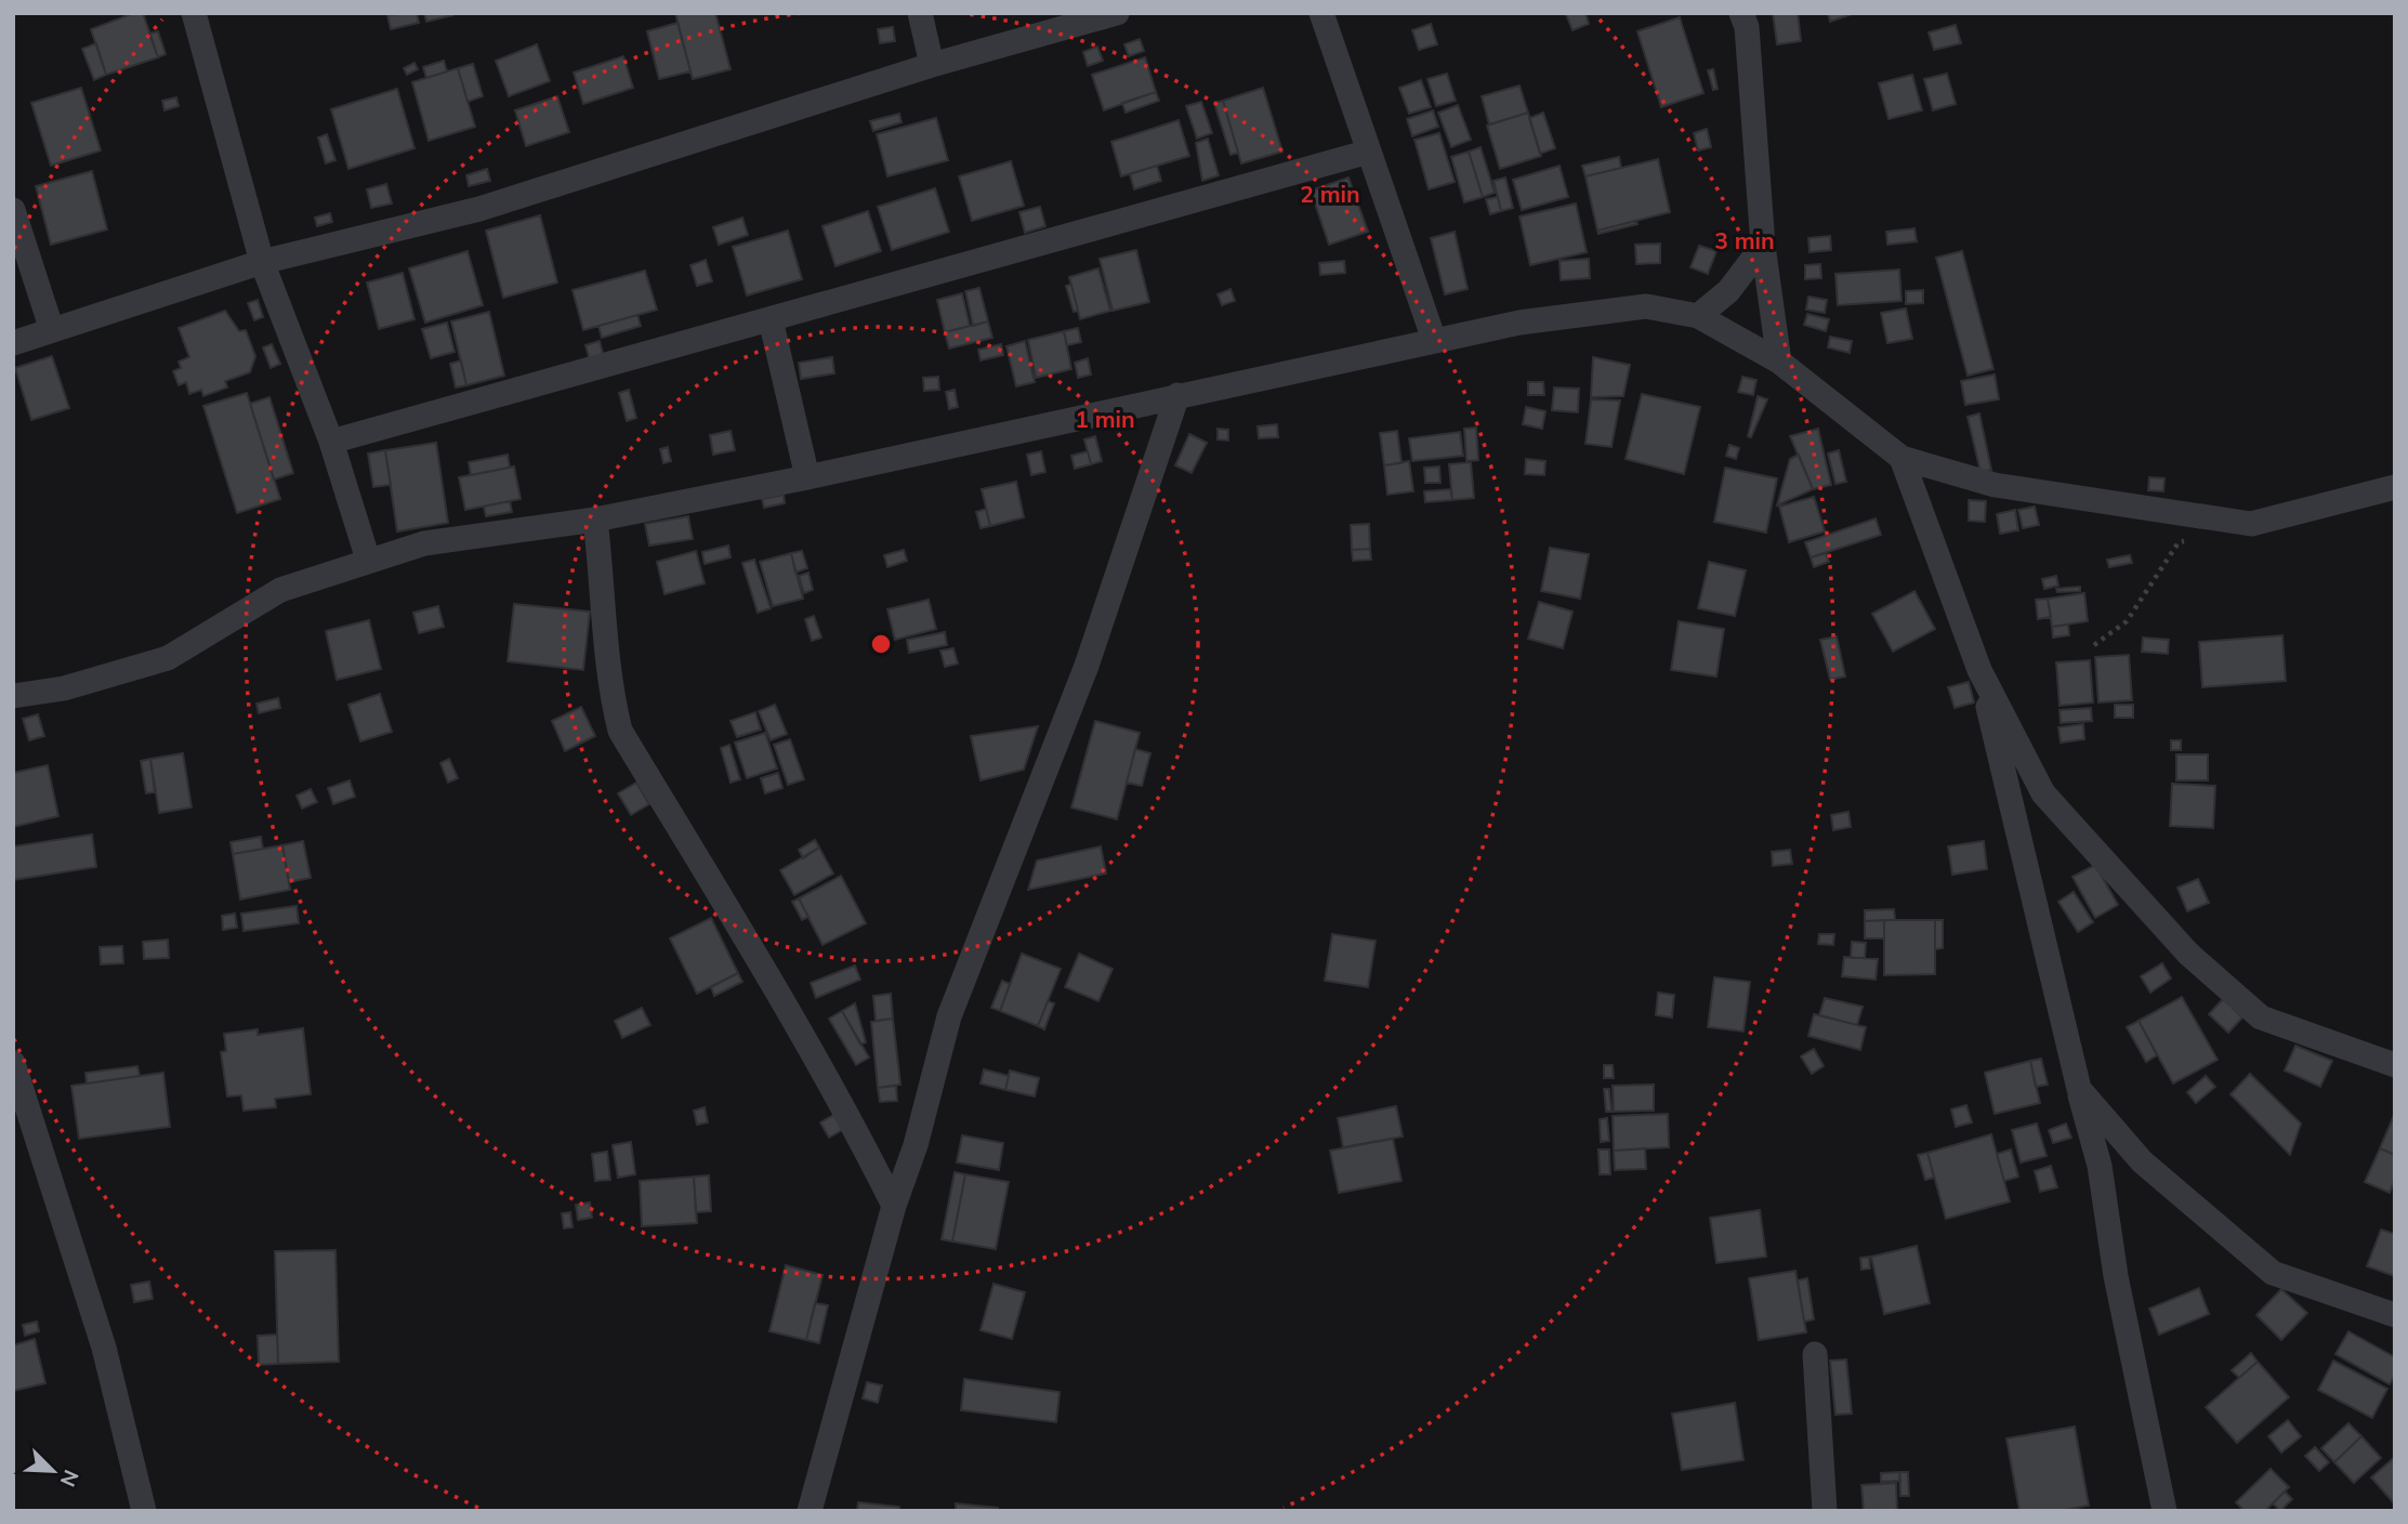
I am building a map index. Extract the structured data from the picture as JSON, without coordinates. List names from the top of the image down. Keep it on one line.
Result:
{"north":"bottom right","rings":["2 min","3 min","1 min"]}
